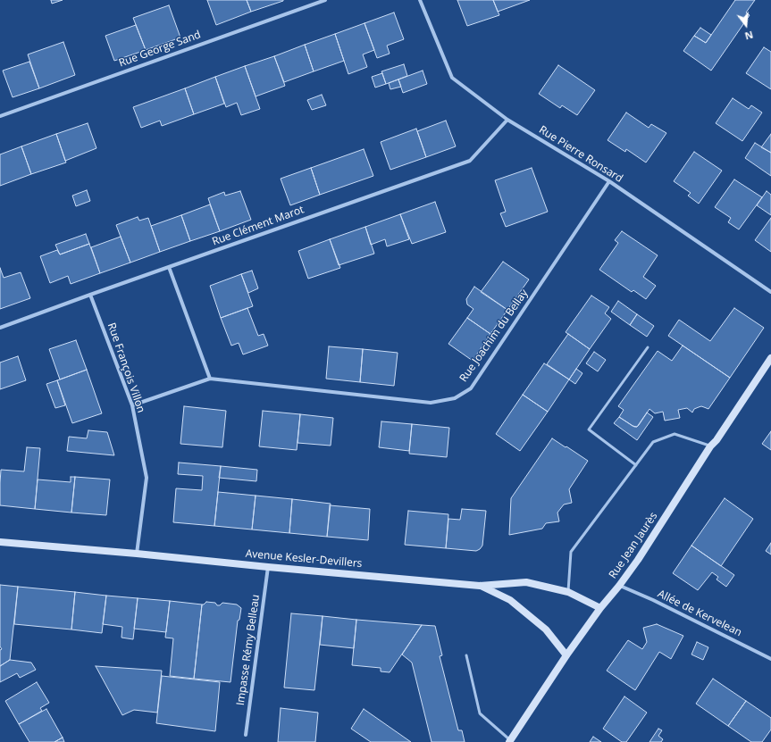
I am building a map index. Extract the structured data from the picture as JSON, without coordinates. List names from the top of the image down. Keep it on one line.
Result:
{"streets":{"main road":["Rue Jean Jaurès","Avenue Kesler-Devillers"],"street":["Rue George Sand","Rue Pierre Ronsard","Rue Clément Marot","Rue Joachim du Bellay","Rue François Villon","Allée de Kervelean","Impasse Rémy Belleau"]},"crossings":[["Rue Pierre Ronsard","Rue Clément Marot"],["Rue Pierre Ronsard","Rue Joachim du Bellay"],["Rue Clément Marot","Rue François Villon"],["Rue Joachim du Bellay","Rue François Villon"],["Rue François Villon","Avenue Kesler-Devillers"],["Rue Jean Jaurès","Avenue Kesler-Devillers"],["Rue Jean Jaurès","Allée de Kervelean"],["Avenue Kesler-Devillers","Impasse Rémy Belleau"]],"north":"bottom"}
